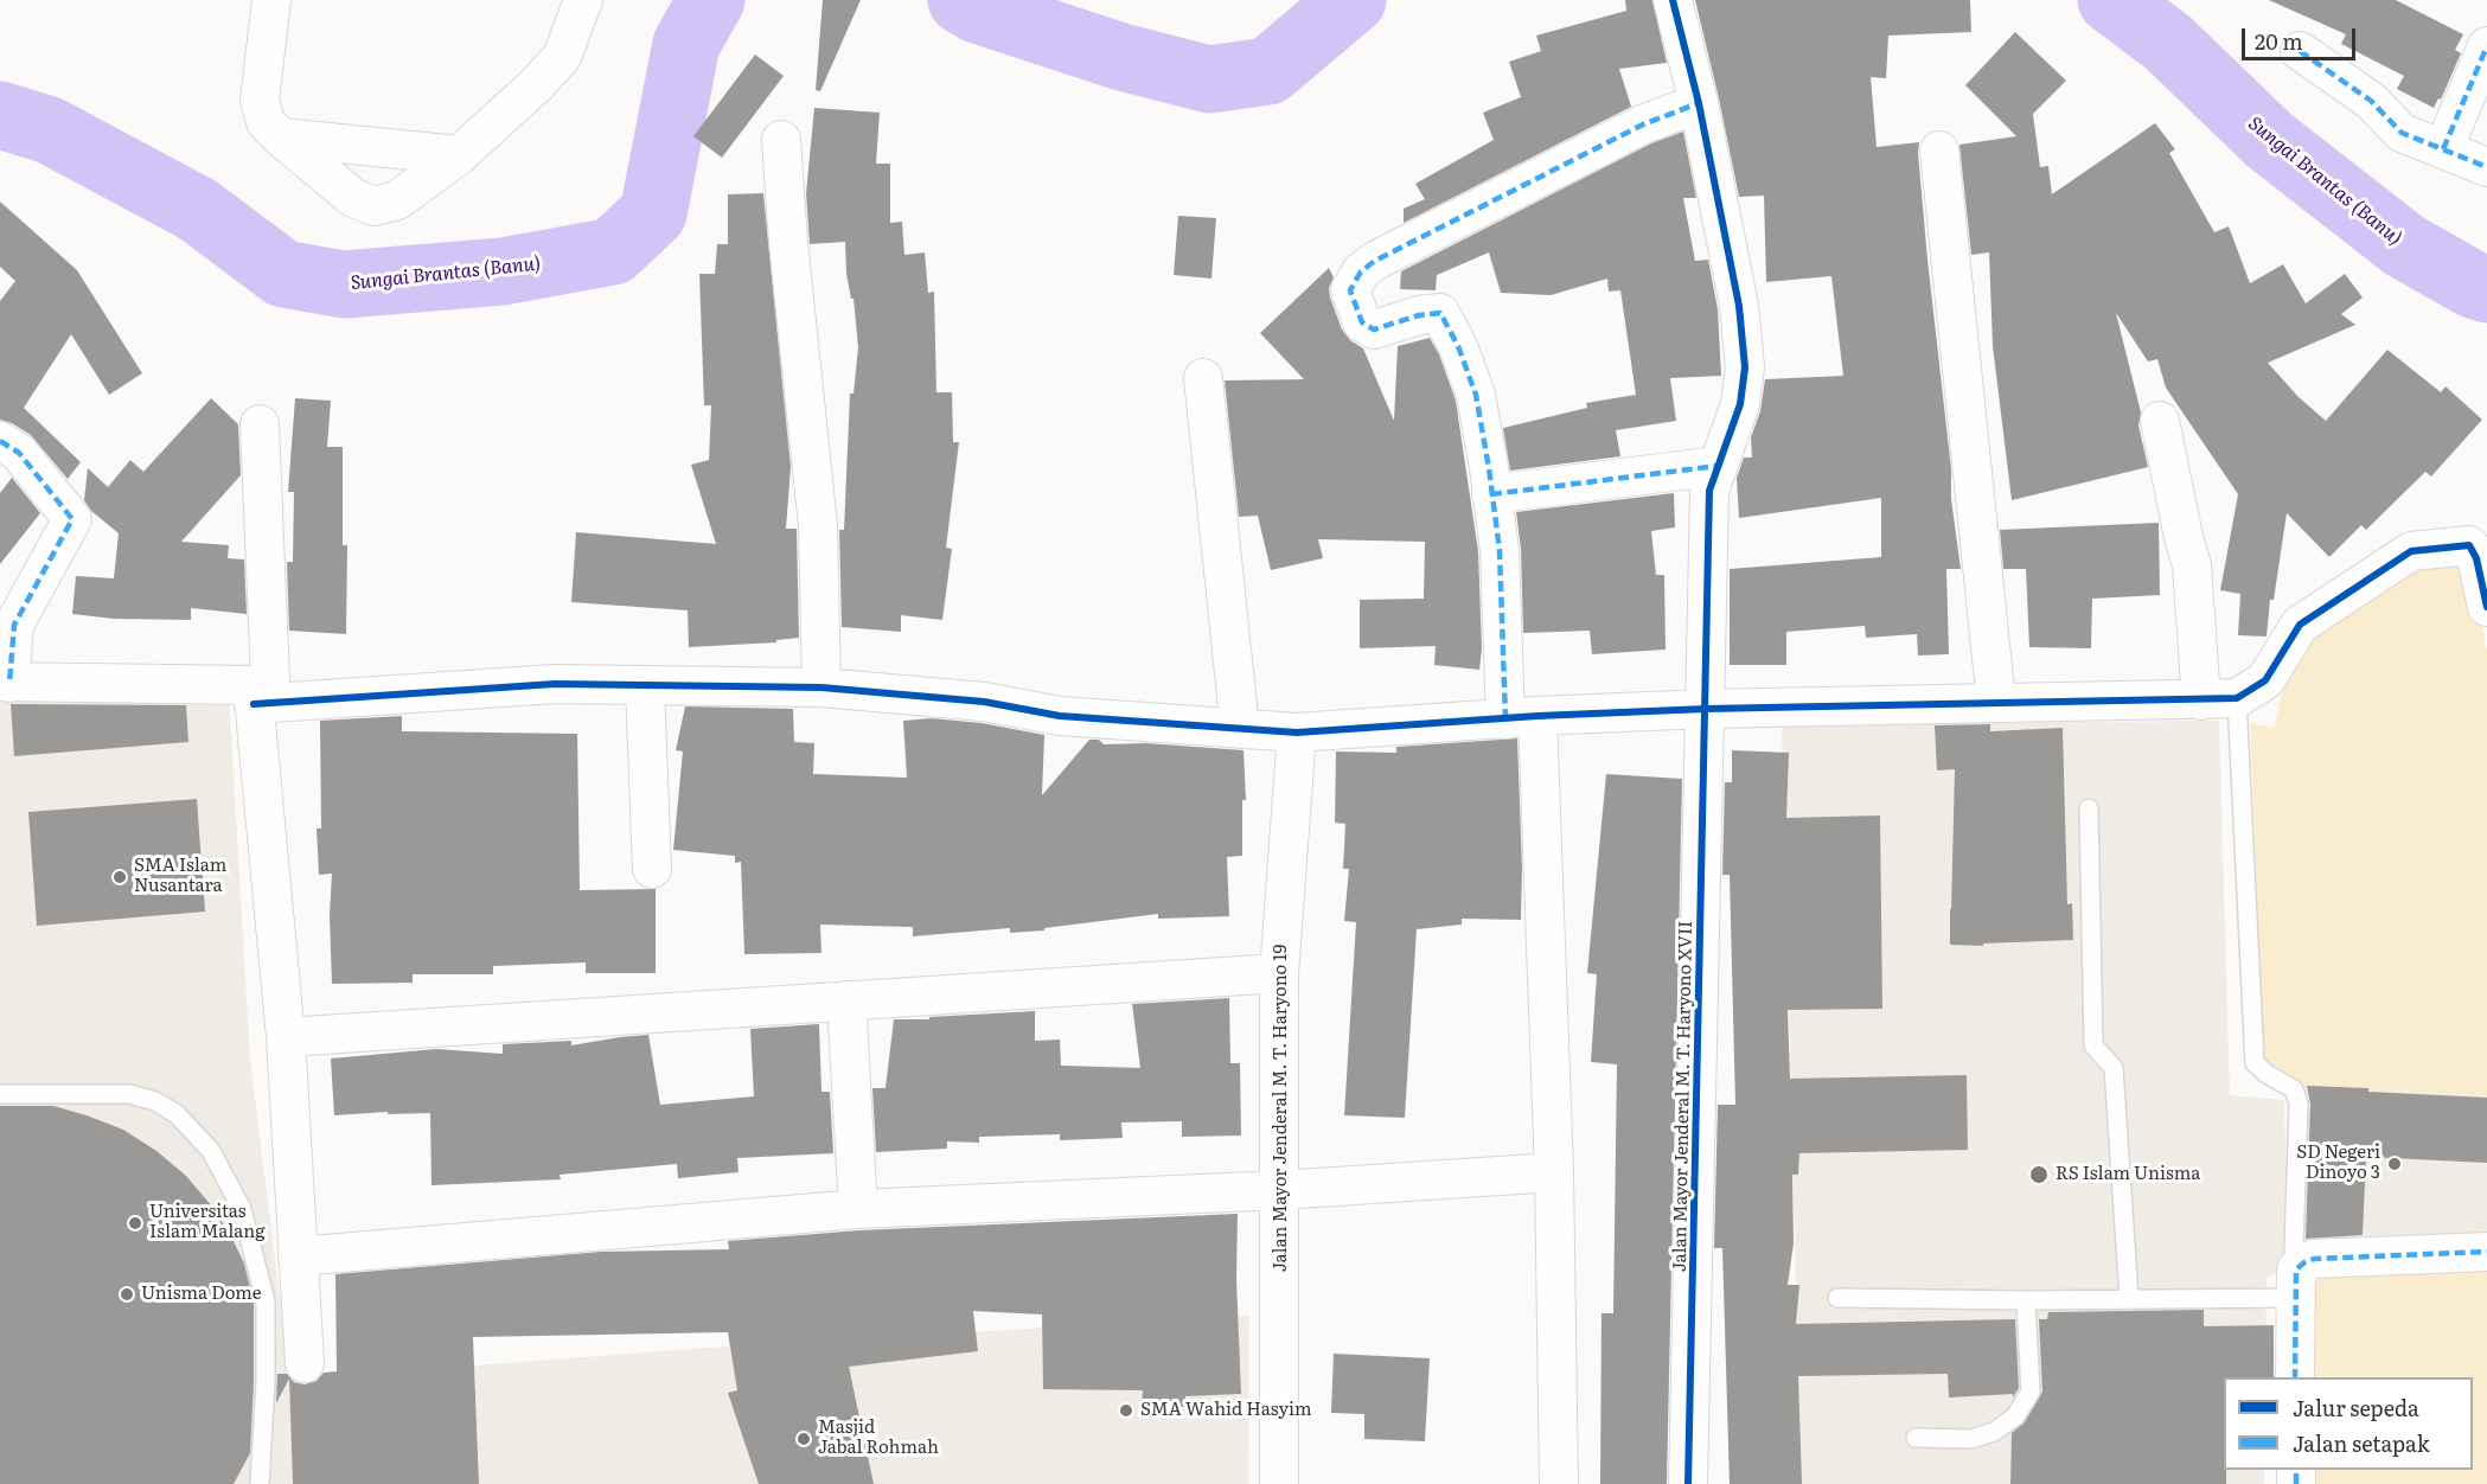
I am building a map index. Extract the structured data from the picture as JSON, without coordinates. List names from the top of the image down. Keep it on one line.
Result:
{"streets":{"street":["Jalan Mayor Jenderal M. T. Haryono XVII","Jalan Mayor Jenderal M. T. Haryono 19"]},"water":["Sungai Brantas (Banu)"],"places":["SMA Islam Nusantara","SD Negeri Dinoyo 3","RS Islam Unisma","Universitas Islam Malang","Unisma Dome","SMA Wahid Hasyim","Masjid Jabal Rohmah"],"legend":["Jalur sepeda","Jalan setapak"],"scale_bar":"20 m"}
